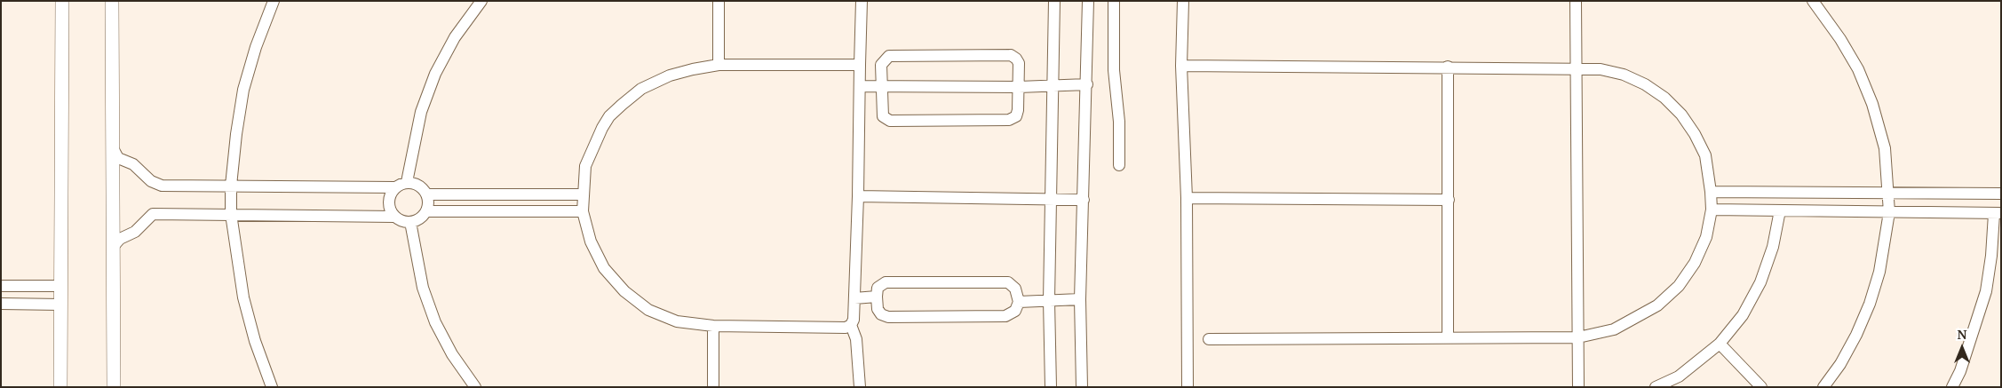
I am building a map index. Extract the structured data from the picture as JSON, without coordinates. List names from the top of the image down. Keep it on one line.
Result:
{"north":"top"}
